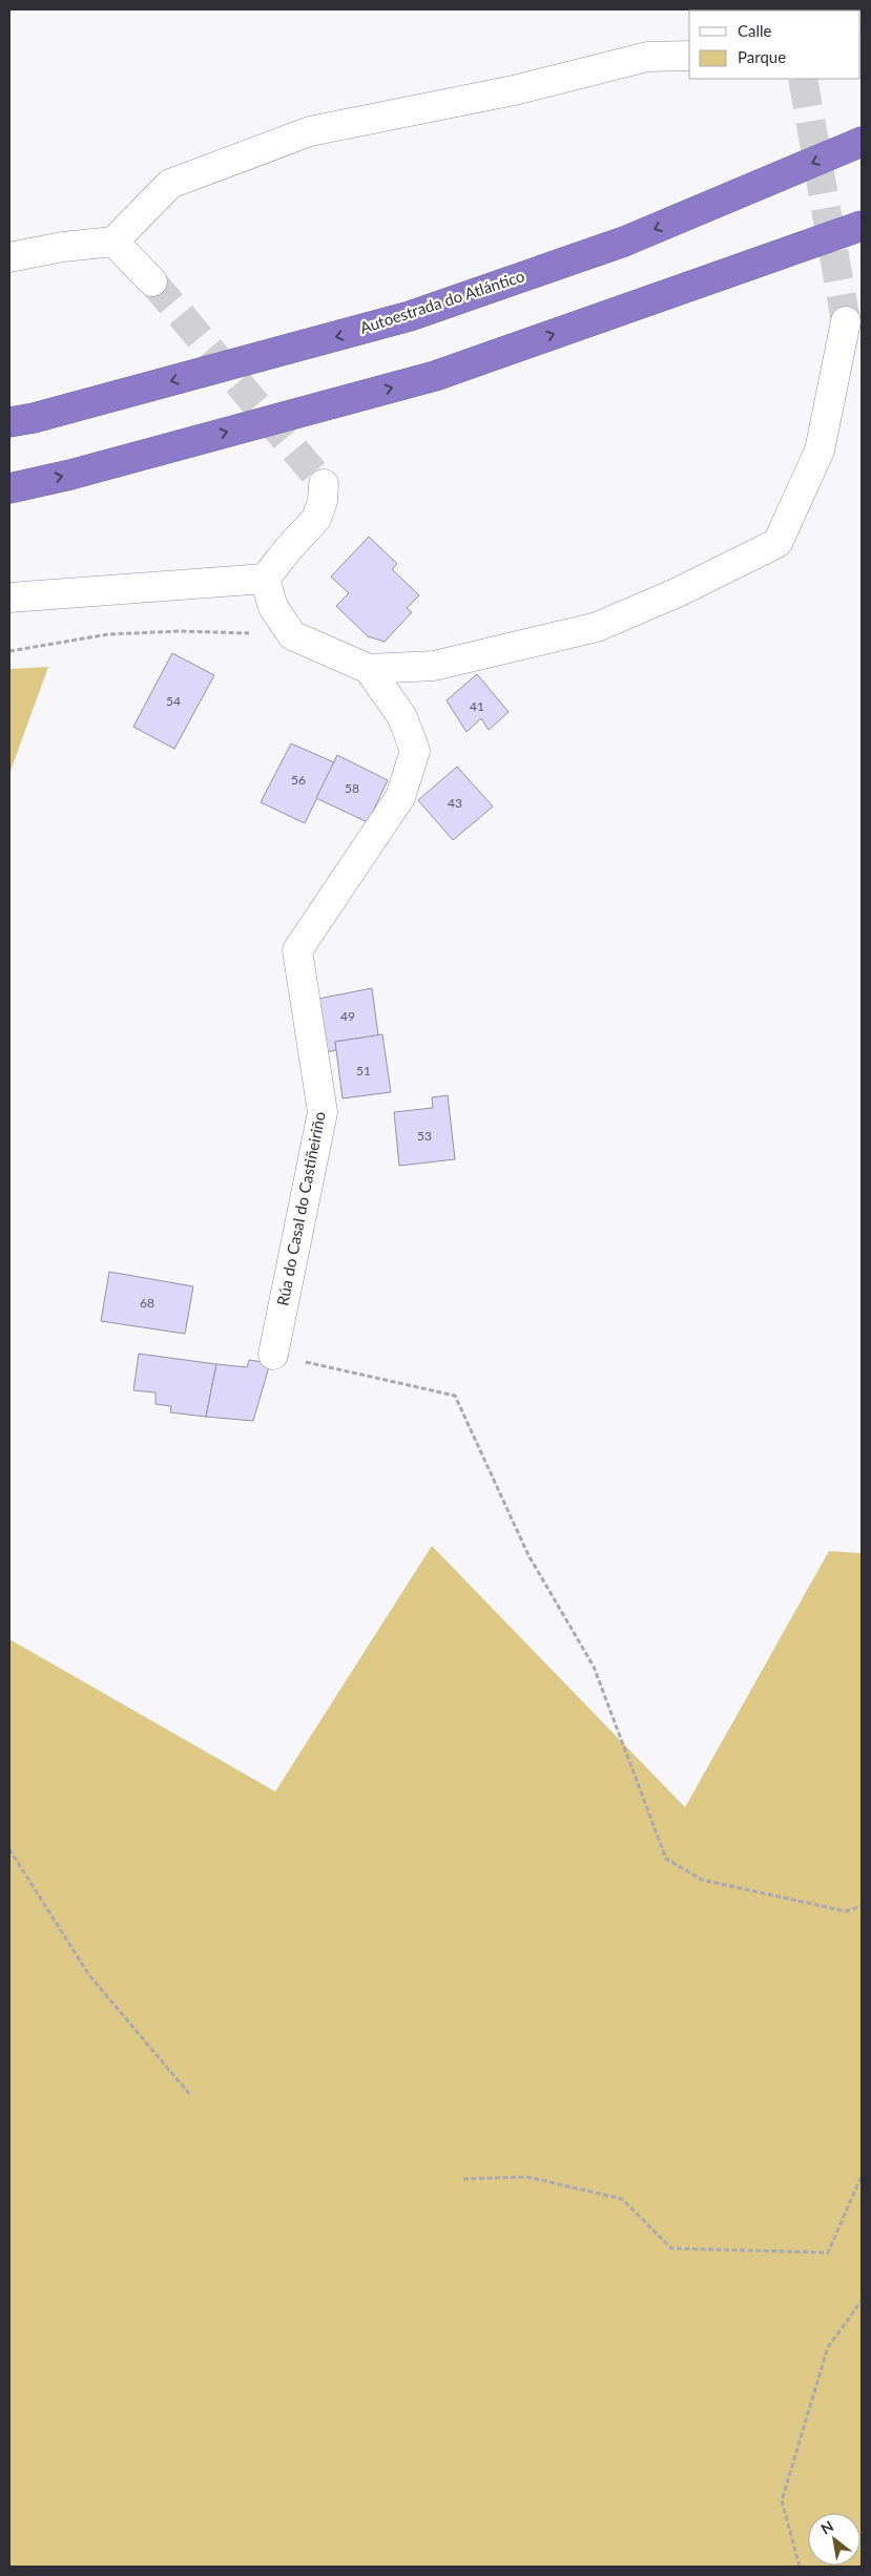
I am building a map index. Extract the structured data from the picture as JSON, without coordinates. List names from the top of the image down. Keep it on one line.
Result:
{"streets":{"highway":["Autoestrada do Atlántico"],"street":["Rúa do Casal do Castiñeiriño"]},"house_numbers":["54","41","56","58","43","49","51","53","68"],"legend":["Calle","Parque"],"north":"top left"}
